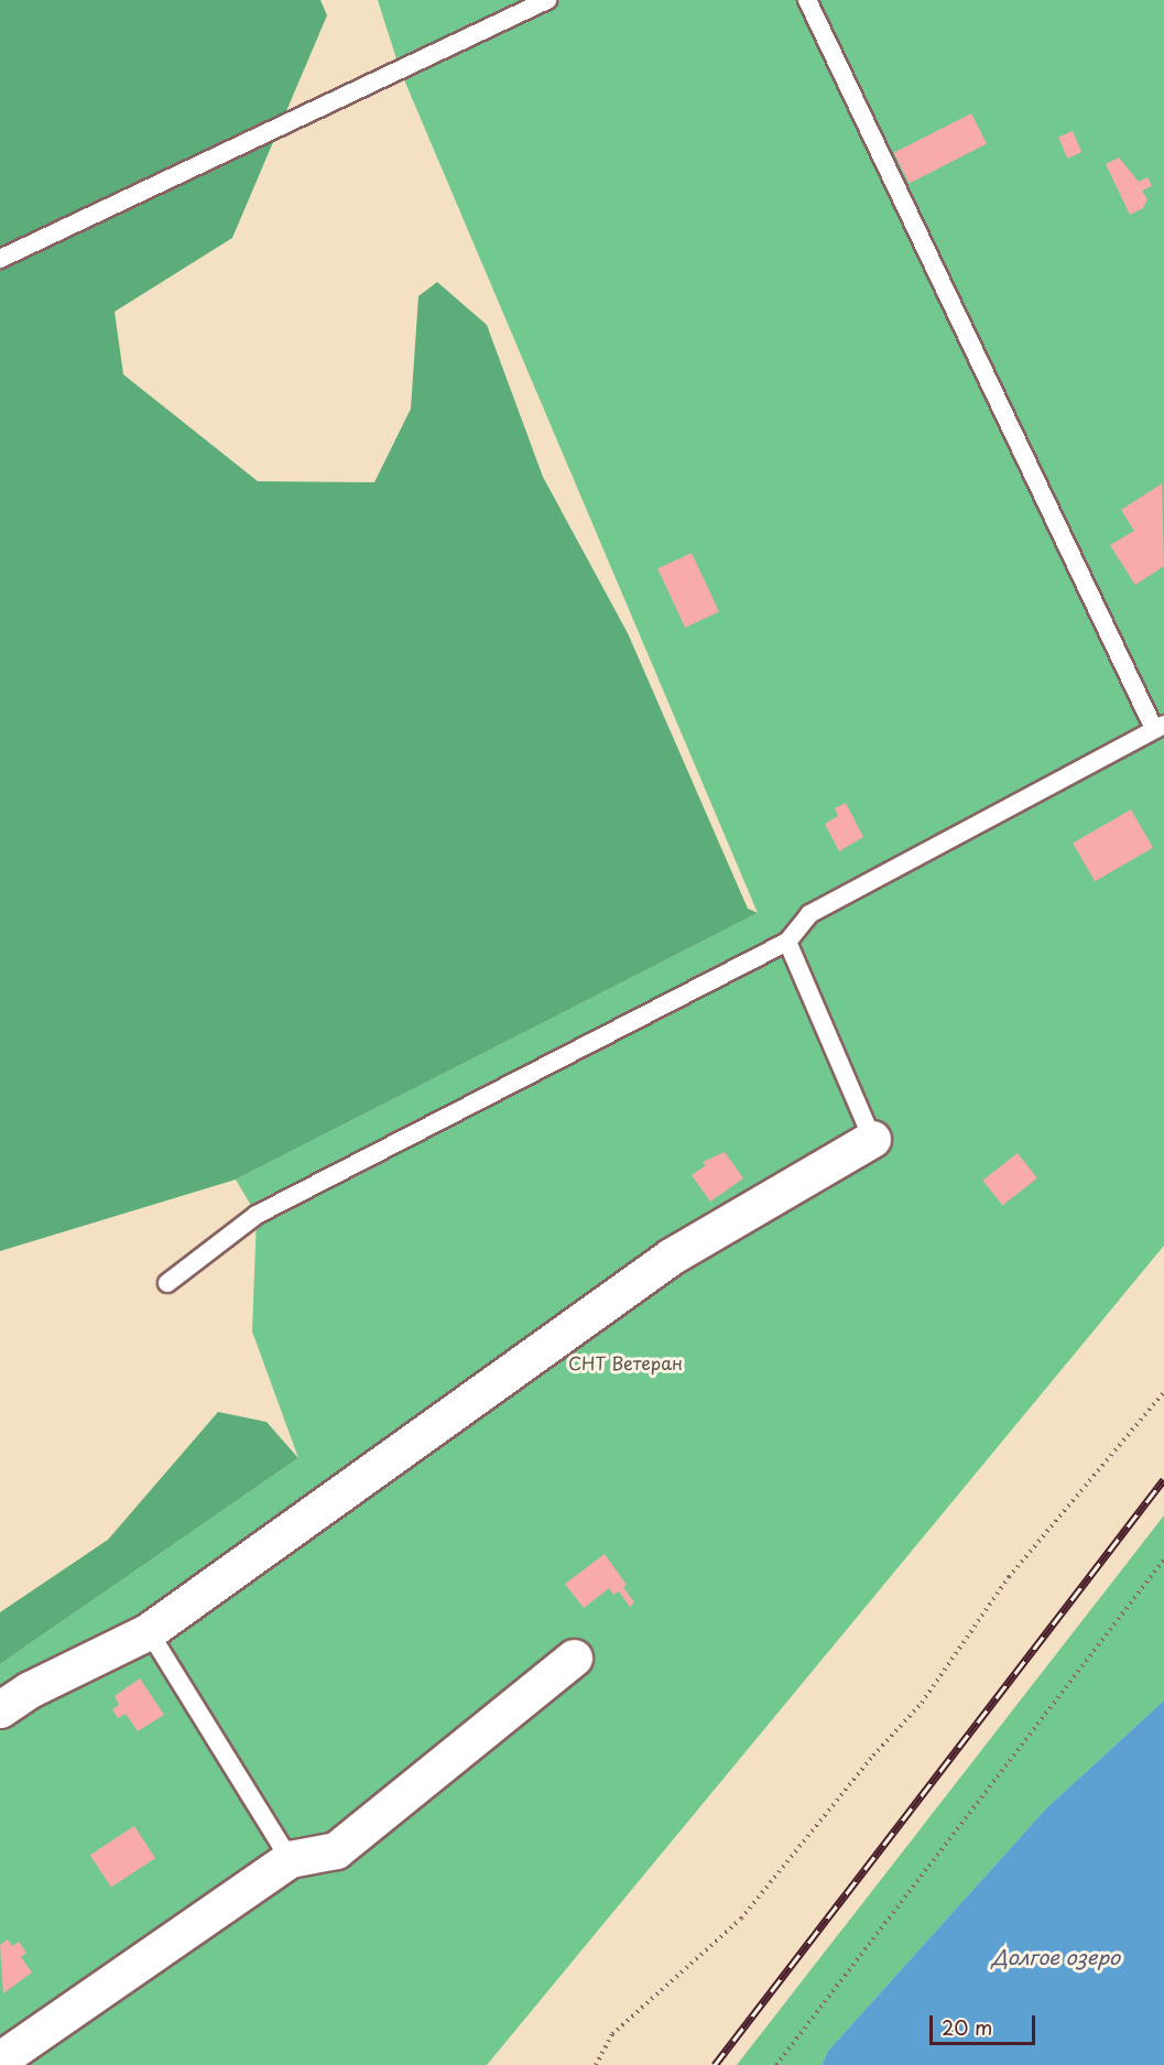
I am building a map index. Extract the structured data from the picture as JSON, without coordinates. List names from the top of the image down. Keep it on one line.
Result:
{"water":["Долгое озеро"],"parks":["СНТ Ветеран"],"scale_bar":"20 m"}
